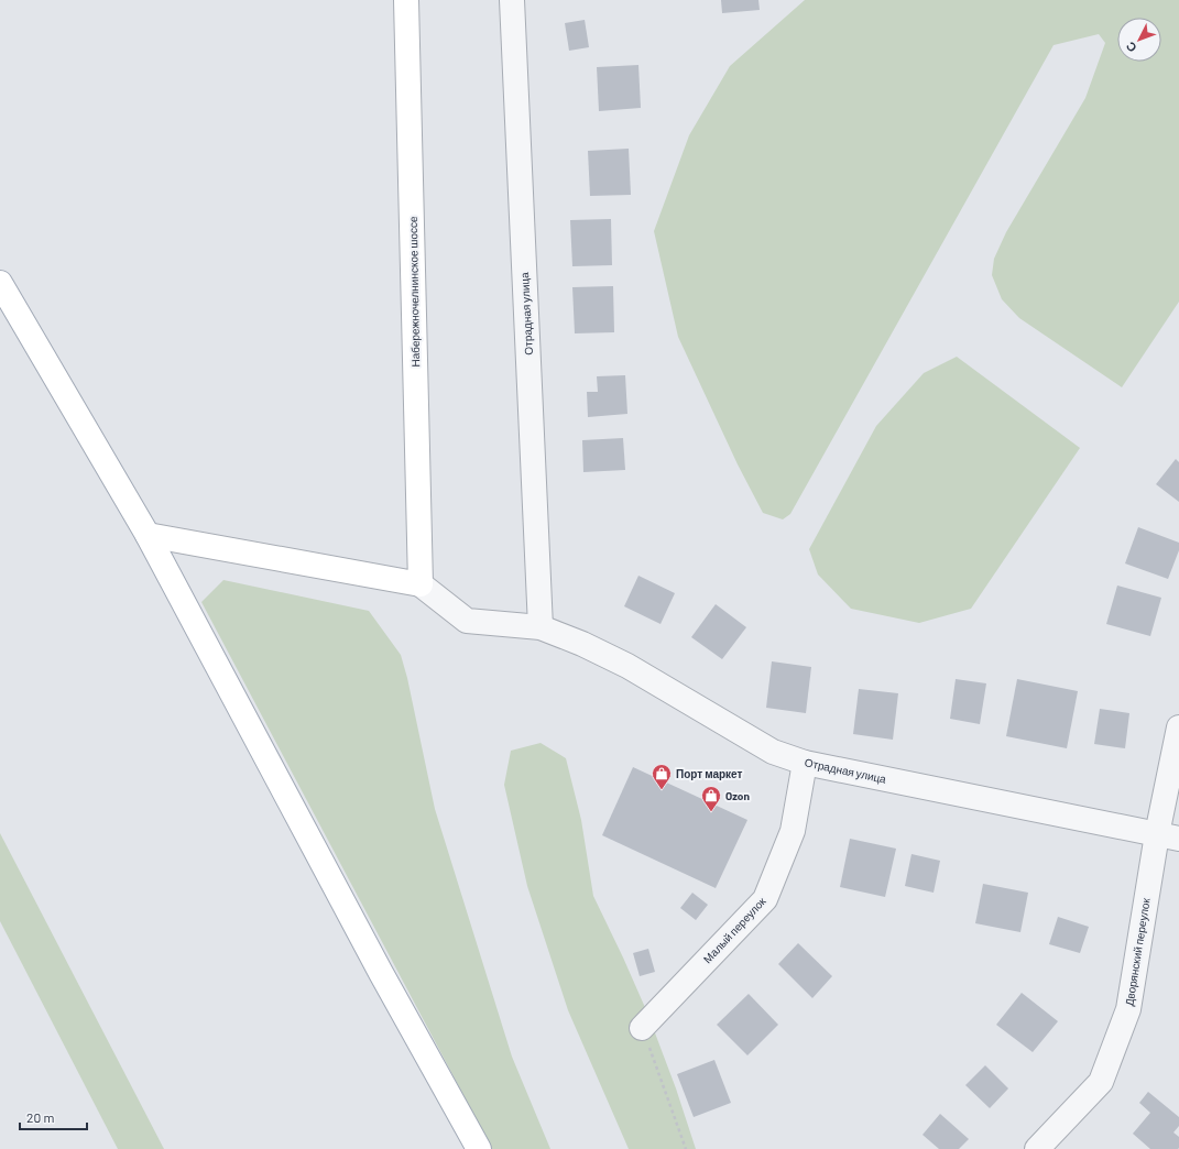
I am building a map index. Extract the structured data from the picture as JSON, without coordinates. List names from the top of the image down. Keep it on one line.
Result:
{"streets":{"main road":["Набережночелнинское шоссе"],"street":["Отрадная улица","Малый переулок","Дворянский переулок"]},"crossings":[["Набережночелнинское шоссе","Отрадная улица"],["Отрадная улица","Малый переулок"],["Отрадная улица","Дворянский переулок"]],"places":{"shop":["Порт маркет","Ozon"]},"scale_bar":"20 m","north":"bottom left"}
